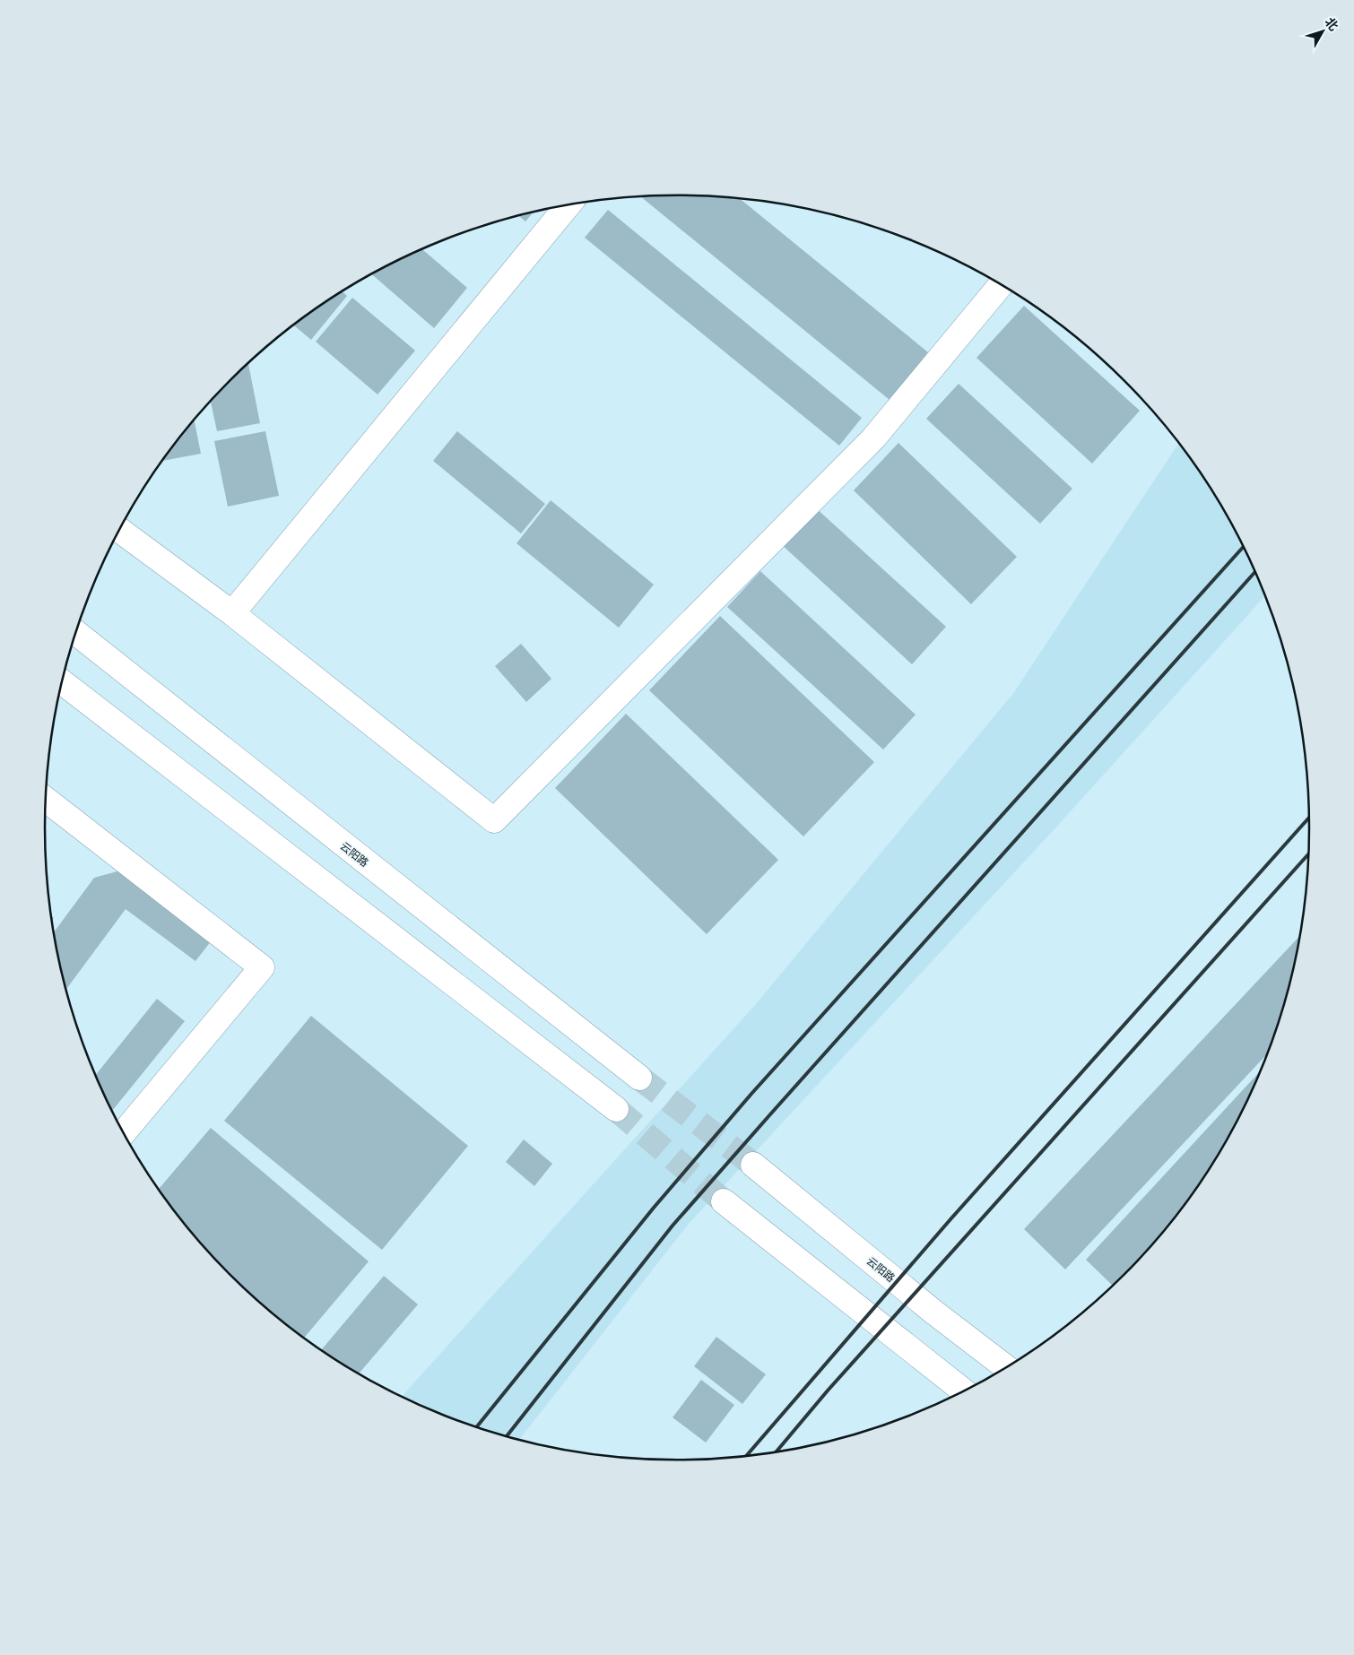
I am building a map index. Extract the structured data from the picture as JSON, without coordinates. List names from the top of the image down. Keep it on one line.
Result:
{"streets":{"street":["云阳路"]},"north":"top right"}
